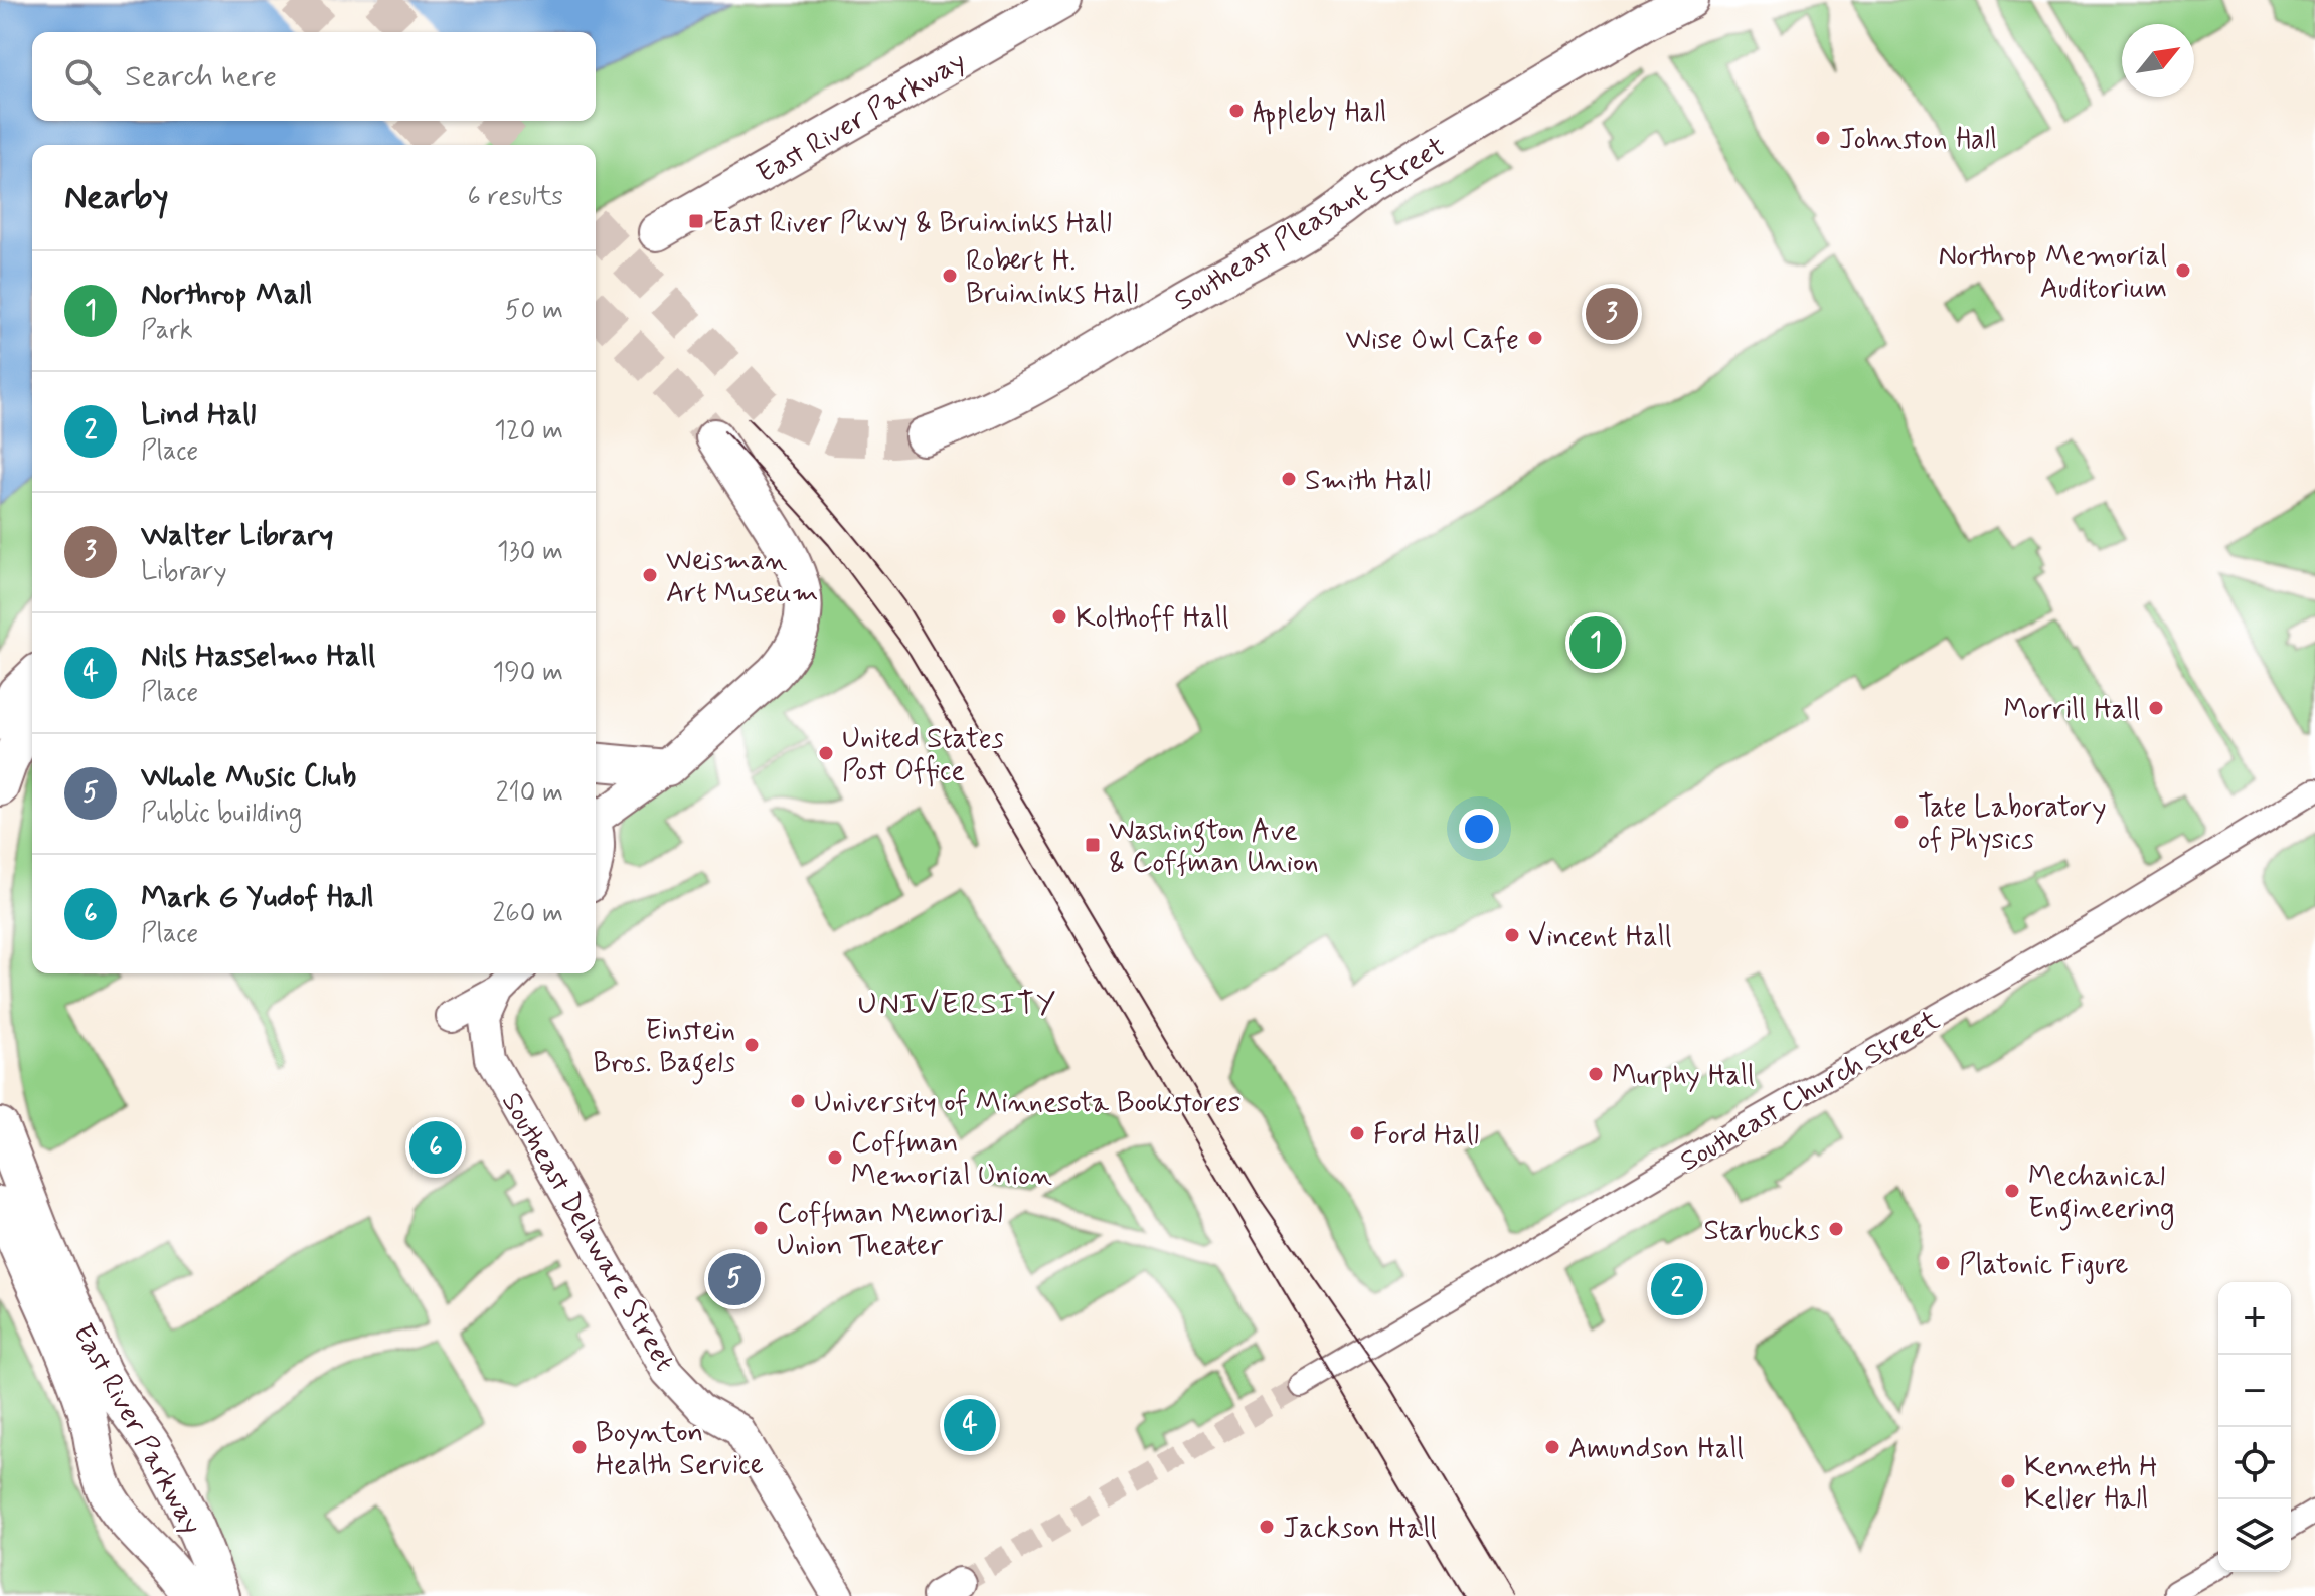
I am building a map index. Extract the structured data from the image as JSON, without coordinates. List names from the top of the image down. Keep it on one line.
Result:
{"streets":{"street":["East River Parkway","Southeast Pleasant Street","Southeast Church Street","Southeast Delaware Street"]},"districts":["UNIVERSITY"],"places":{"other":["Appleby Hall","Johnston Hall","Northrop Memorial Auditorium","Robert H. Bruininks Hall","Wise Owl Cafe","Smith Hall","Weisman Art Museum","Kolthoff Hall","Morrill Hall","United States Post Office","Tate Laboratory of Physics","Vincent Hall","Einstein Bros. Bagels","Murphy Hall","University of Minnesota Bookstores","Ford Hall","Coffman Memorial Union","Mechanical Engineering","Coffman Memorial Union Theater","Starbucks","Platonic Figure","Boynton Health Service","Amundson Hall","Kenneth H Keller Hall","Jackson Hall"],"transit":["East River Pkwy & Bruininks Hall","Washington Ave & Coffman Union"]},"north":"top right","page":{"search":"Search here","heading":["Nearby","6 results"],"list":[{"mark":"1","name":"Northrop Mall","note":"Park","value":"50 m"},{"mark":"2","name":"Lind Hall","note":"Place","value":"120 m"},{"mark":"3","name":"Walter Library","note":"Library","value":"130 m"},{"mark":"4","name":"Nils Hasselmo Hall","note":"Place","value":"190 m"},{"mark":"5","name":"Whole Music Club","note":"Public building","value":"210 m"},{"mark":"6","name":"Mark G Yudof Hall","note":"Place","value":"260 m"}],"pins":["3","1","6","5","2","4"],"map_buttons":["+","−"]}}
